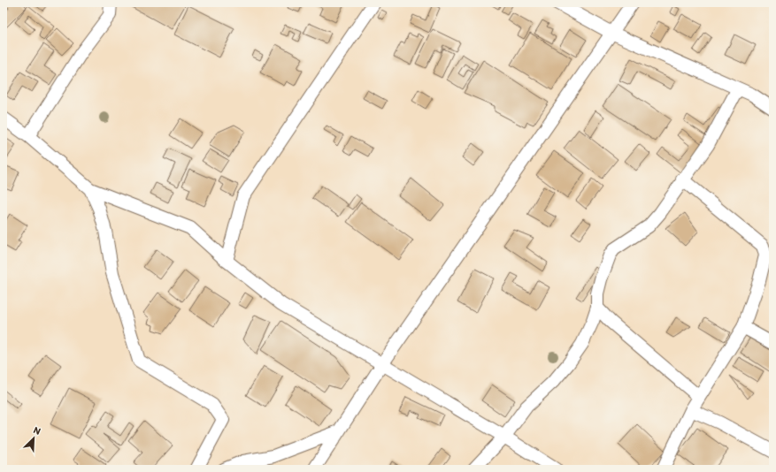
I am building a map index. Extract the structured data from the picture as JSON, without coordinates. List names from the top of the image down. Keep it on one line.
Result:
{"north":"top right"}
